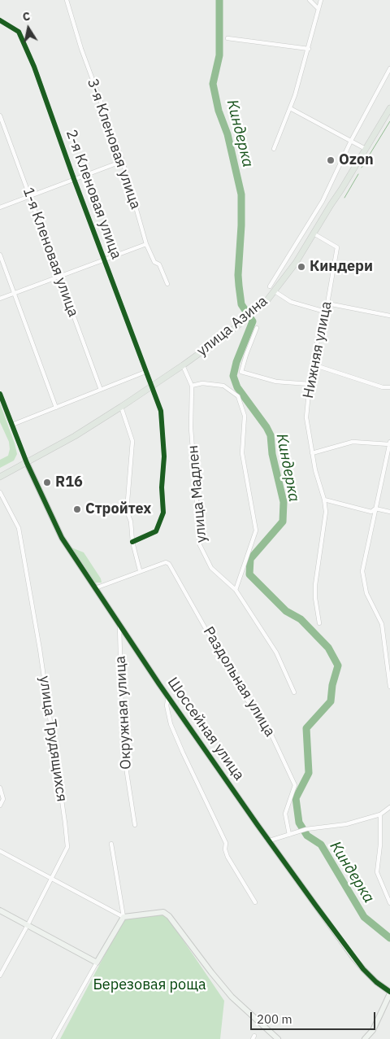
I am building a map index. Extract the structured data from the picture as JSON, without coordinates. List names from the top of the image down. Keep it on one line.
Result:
{"streets":{"main road":["улица Азина"],"street":["3-я Кленовая улица","2-я Кленовая улица","1-я Кленовая улица","Нижняя улица","улица Мадлен","Раздольная улица","Окружная улица","Шоссейная улица","улица Трудящихся"]},"crossings":[["2-я Кленовая улица","улица Азина"],["улица Азина","Нижняя улица"],["улица Азина","улица Мадлен"],["улица Азина","Шоссейная улица"],["Раздольная улица","Шоссейная улица"],["Окружная улица","Шоссейная улица"]],"water":["Киндерка"],"parks":["Березовая роща"],"places":["Ozon","Киндери","R16","Стройтех"],"scale_bar":"200 m","north":"top"}
